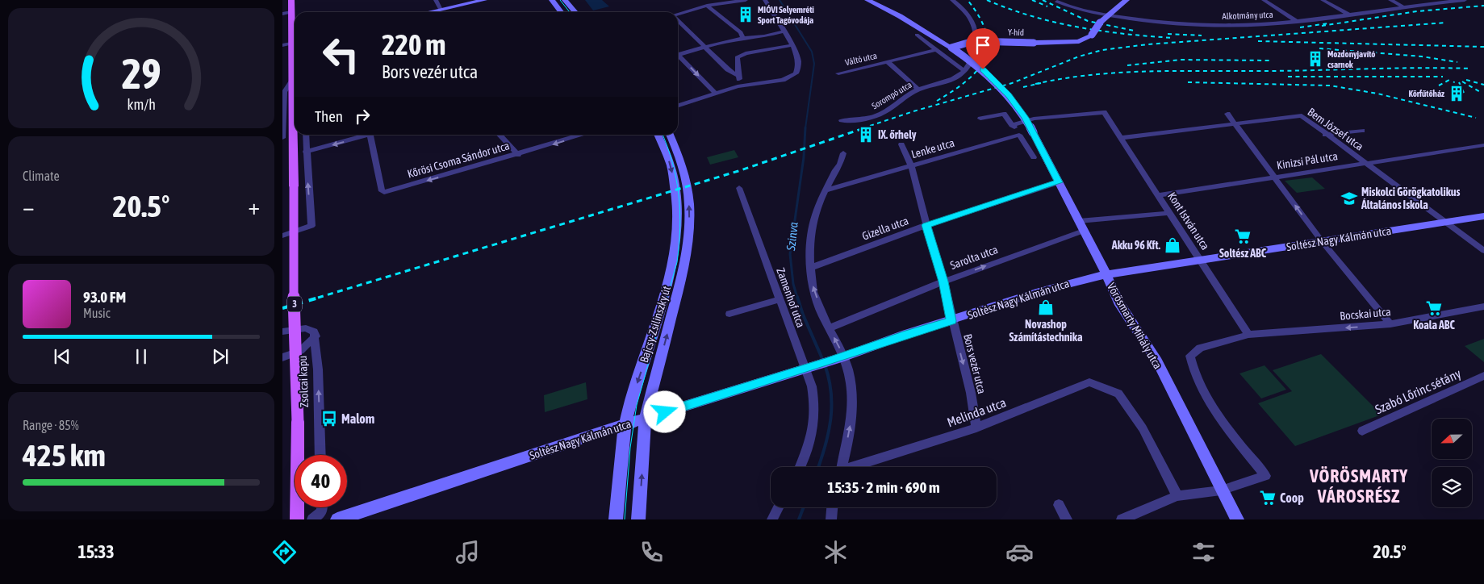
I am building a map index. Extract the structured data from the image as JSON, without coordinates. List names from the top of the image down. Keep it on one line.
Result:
{"streets":{"main road":["3","Zsolcai kapu"],"street":["Alkotmány utca","Y-híd","Váltó utca","Sorompó utca","Bem József utca","Lenke utca","Kőrösi Csoma Sándor utca","Kinizsi Pál utca","Kont István utca","Gizella utca","Soltész Nagy Kálmán utca","Sarolta utca","Zamenhof utca","Bocskai utca","Bajcsy-Zsilinszky út","Vörösmarty Mihály utca","Bors vezér utca","Szabó Lőrinc sétány","Melinda utca"]},"crossings":[["Alkotmány utca","Y-híd"],["Y-híd","Vörösmarty Mihály utca"],["Váltó utca","Sorompó utca"],["Bem József utca","Kinizsi Pál utca"],["Bem József utca","Kont István utca"],["Bem József utca","Soltész Nagy Kálmán utca"],["Lenke utca","Bors vezér utca"],["Kinizsi Pál utca","Kont István utca"],["Kont István utca","Soltész Nagy Kálmán utca"],["Kont István utca","Bocskai utca"],["Gizella utca","Vörösmarty Mihály utca"],["Gizella utca","Bors vezér utca"],["Soltész Nagy Kálmán utca","Zamenhof utca"],["Soltész Nagy Kálmán utca","Bajcsy-Zsilinszky út"],["Soltész Nagy Kálmán utca","Vörösmarty Mihály utca"],["Soltész Nagy Kálmán utca","Bors vezér utca"],["Sarolta utca","Vörösmarty Mihály utca"],["Sarolta utca","Bors vezér utca"],["Bocskai utca","Vörösmarty Mihály utca"],["Bors vezér utca","Melinda utca"]],"one_way":["Sarolta utca","Bors vezér utca"],"districts":["VÖRÖSMARTY VÁROSRÉSZ"],"water":["Szinva"],"places":{"building":["MIÓVI Selyemréti Sport Tagóvodája","Mozdonyjavító csarnok","Körfűtőház","IX. őrhely"],"school or university":["Miskolci Görögkatolikus Általános Iskola"],"supermarket":["Soltész ABC","Koala ABC","Coop"],"shop":["Akku 96 Kft.","Novashop Számítástechnika"],"bus stop":["Malom"]},"north":"left","page":{"turn":["220 m","Bors vezér utca"],"then":"Then","tile":["Climate",["Range · 85%","425 km"]],"heat":["−","20.5°","+"],"song":["93.0 FM","Music"],"limit":"40","trip":"15:35 · 2 min · 690 m","tabs":["15:33","20.5°"],"gauge":["29","km/h"]}}
